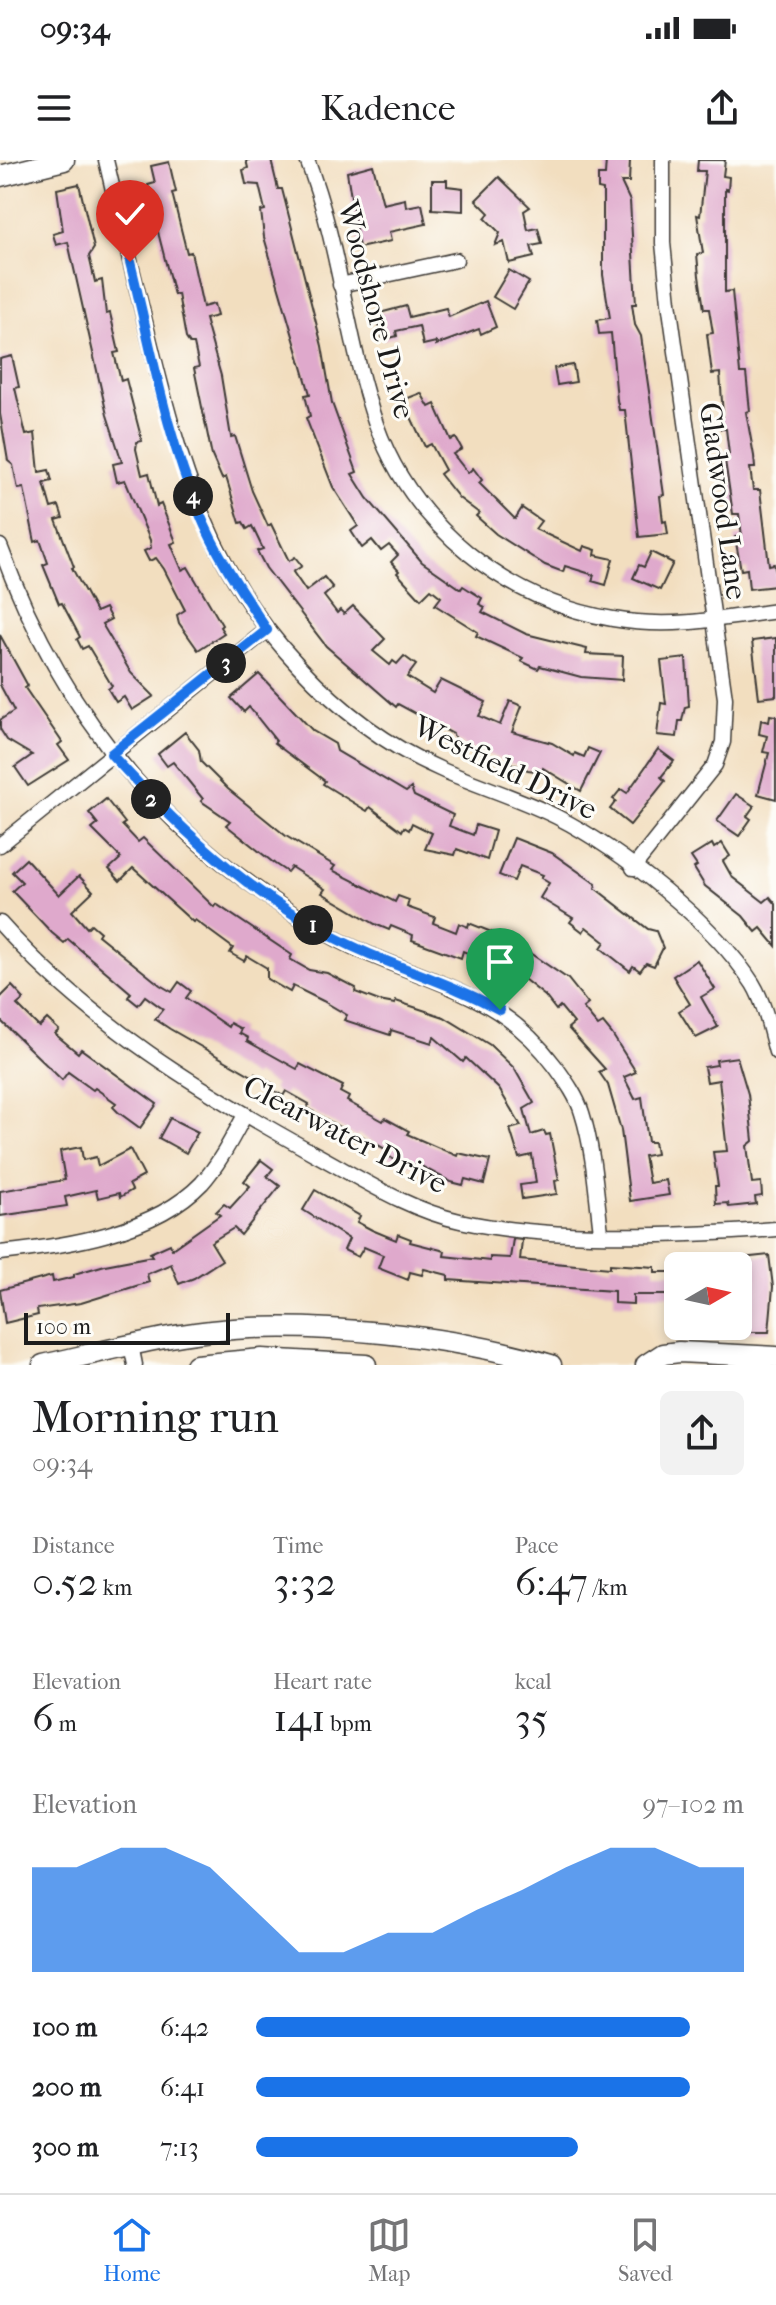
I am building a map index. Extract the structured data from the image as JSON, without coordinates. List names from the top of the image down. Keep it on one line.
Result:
{"streets":{"street":["Woodshore Drive","Gladwood Lane","Westfield Drive","Clearwater Drive"]},"crossings":[["Woodshore Drive","Gladwood Lane"],["Gladwood Lane","Westfield Drive"]],"scale_bar":"100 m","north":"right","page":{"status":"09:34","header":"Kadence","pins":["4","3","2","1"],"scale":"100 m","heading":["Morning run","09:34"],"stats":[["Distance","0.52 km"],["Time","3:32"],["Pace","6:47 /km"],["Elevation","6 m"],["Heart rate","141 bpm"],["kcal","35"]],"chart":["Elevation","97–102 m"],"list":[{"name":"100 m","note":"6:42"},{"name":"200 m","note":"6:41"},{"name":"300 m","note":"7:13"}],"tabs":["Home","Map","Saved"]}}
